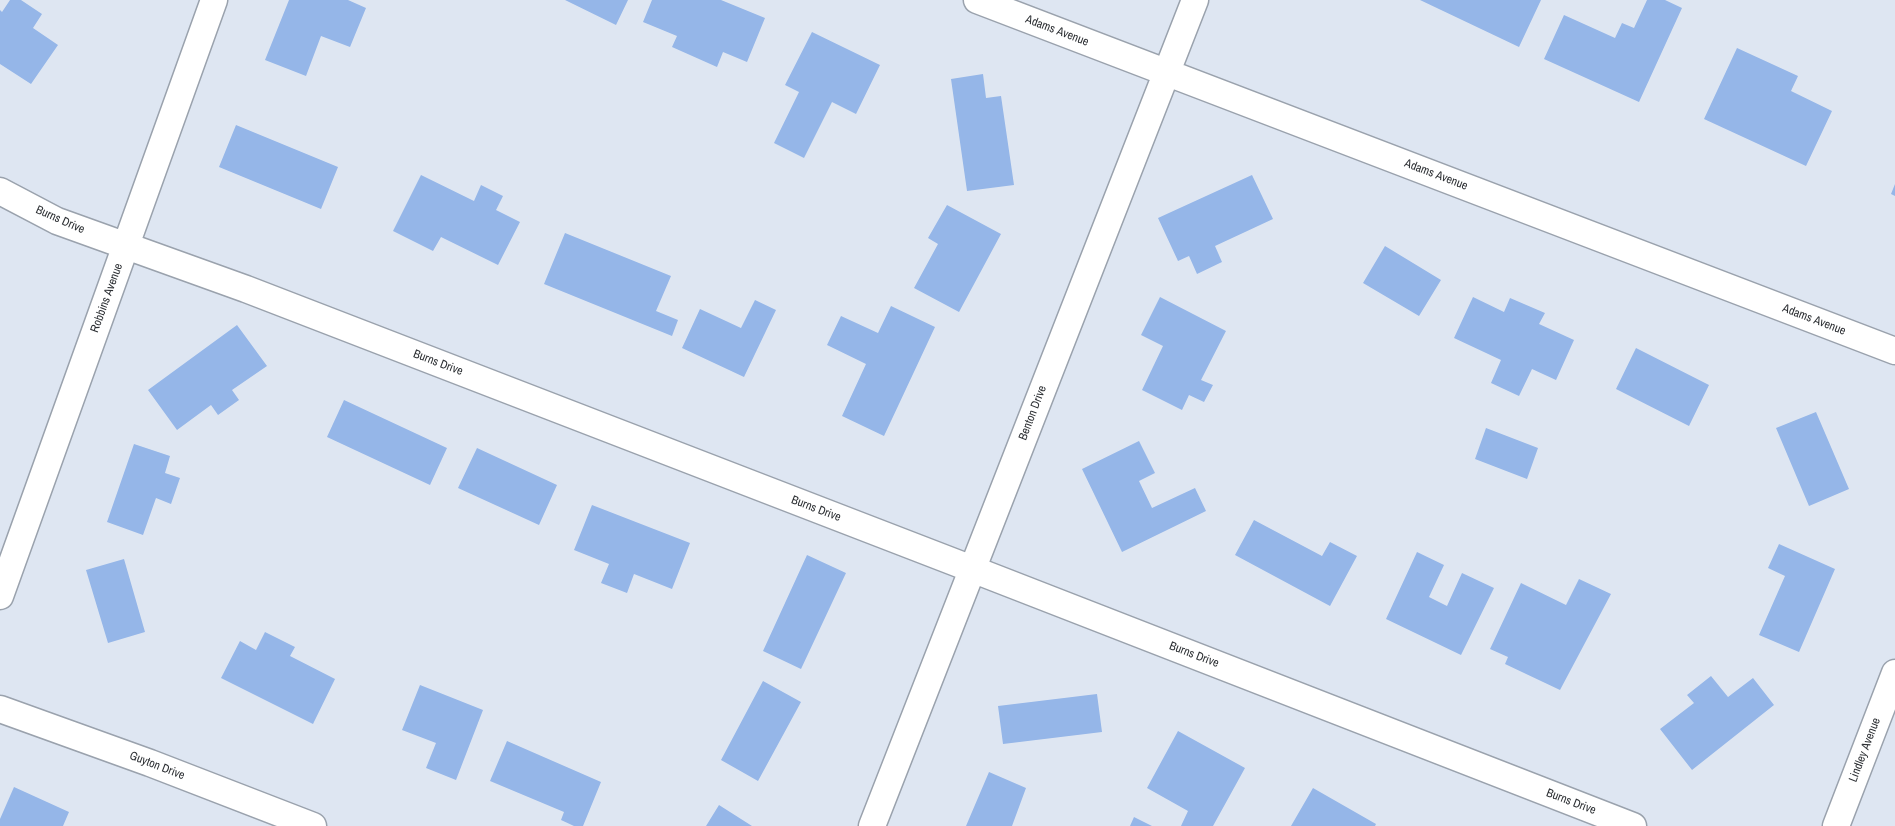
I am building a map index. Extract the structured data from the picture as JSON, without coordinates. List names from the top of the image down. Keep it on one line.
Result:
{"streets":{"street":["Adams Avenue","Burns Drive","Robbins Avenue","Benton Drive","Lindley Avenue","Guyton Drive"]},"crossings":[["Adams Avenue","Benton Drive"],["Burns Drive","Robbins Avenue"],["Burns Drive","Benton Drive"]]}
